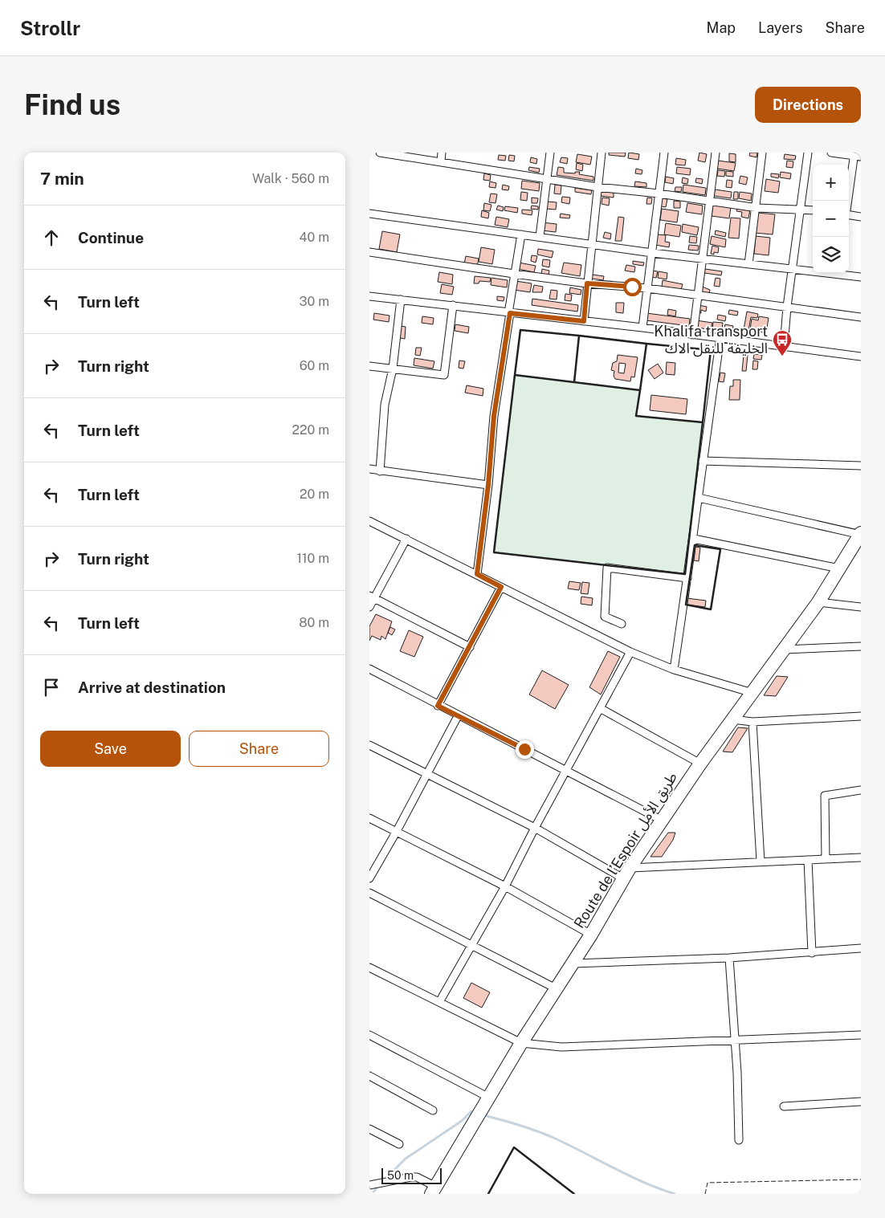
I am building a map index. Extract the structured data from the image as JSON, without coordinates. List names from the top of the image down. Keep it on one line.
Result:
{"streets":{"highway":["Route de l’Espoir طريق الأمل"]},"places":{"bus stop":["Khalifa transport الخليفة للنقل الاك"]},"scale_bar":"50 m","page":{"header":"Strollr","nav":["Map","Layers","Share"],"buttons":["Directions",["Save","Share"]],"title":"Find us","heading":["7 min","Walk · 560 m"],"map_buttons":["+","−"],"list":[["Continue","40 m"],["Turn left","30 m"],["Turn right","60 m"],["Turn left","220 m"],["Turn left","20 m"],["Turn right","110 m"],["Turn left","80 m"],"Arrive at destination"],"scale":"50 m"}}
